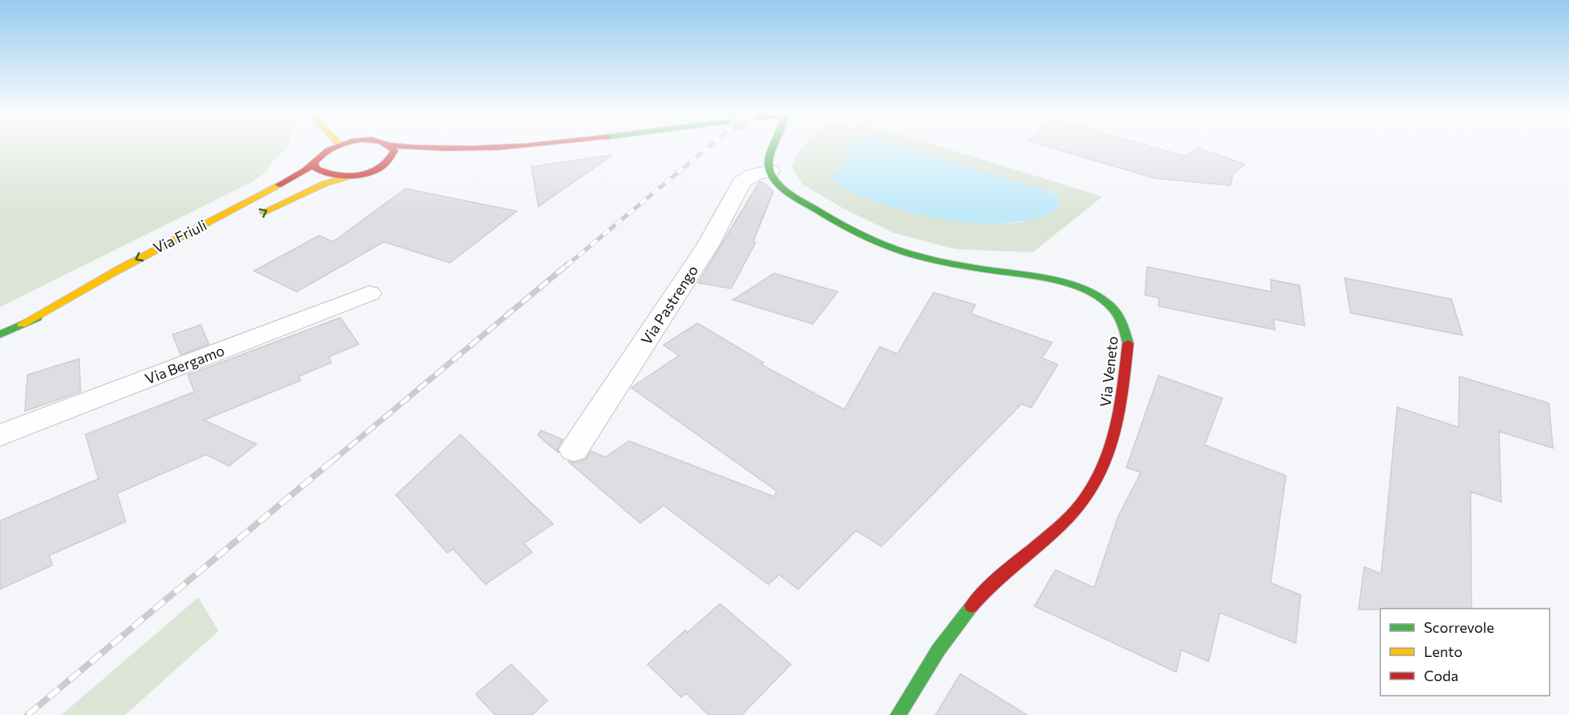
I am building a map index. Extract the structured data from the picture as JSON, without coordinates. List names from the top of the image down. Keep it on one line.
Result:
{"streets":{"street":["Via Friuli","Via Pastrengo","Via Bergamo","Via Veneto"]},"crossings":[["Via Pastrengo","Via Veneto"]],"legend":["Scorrevole","Lento","Coda"]}
